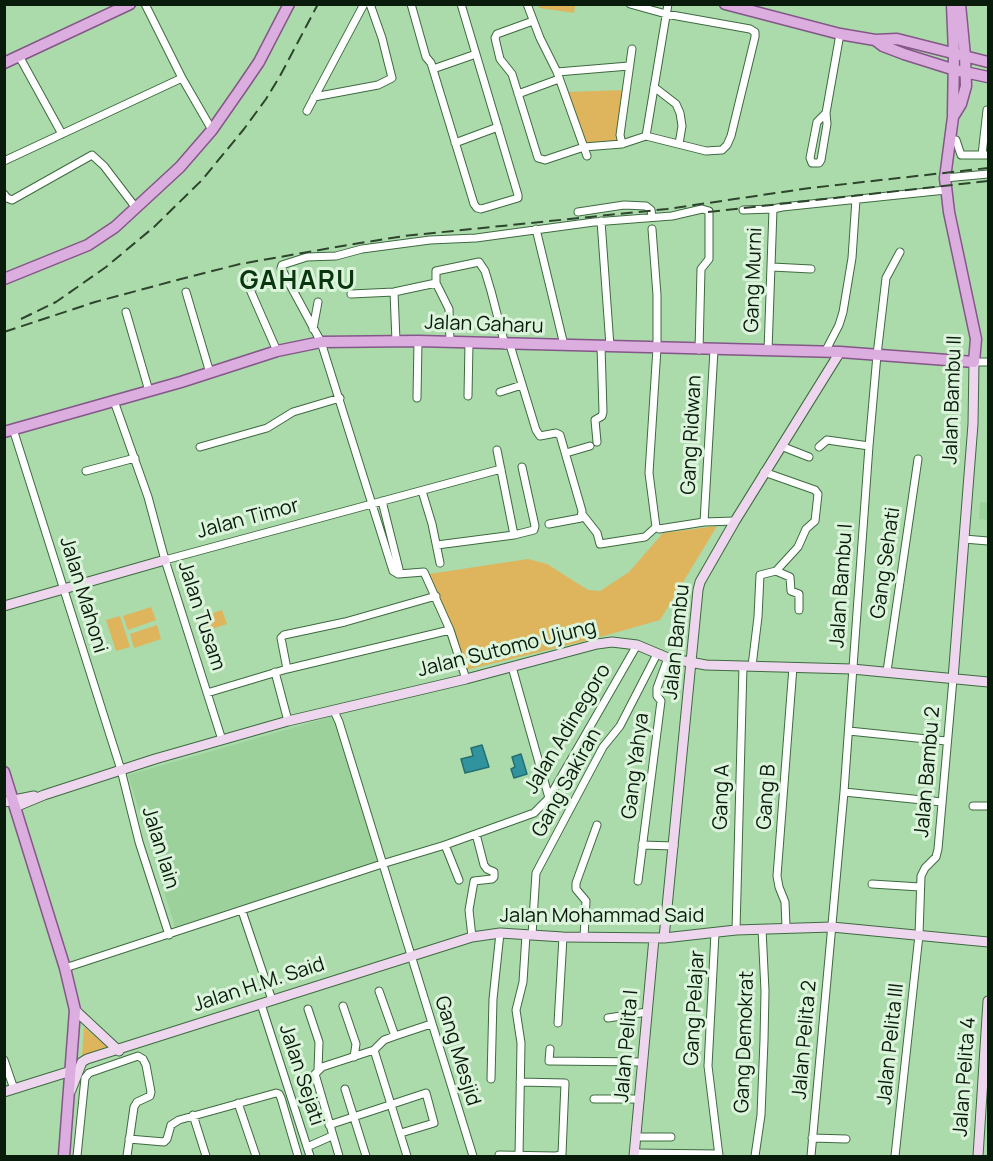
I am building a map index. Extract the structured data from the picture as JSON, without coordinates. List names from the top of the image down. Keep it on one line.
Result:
{"streets":{"main road":["Jalan Gaharu","Jalan Bambu II"],"street":["Gang Murni","Gang Ridwan","Jalan Timor","Gang Sehati","Jalan Bambu I","Jalan Mahoni","Jalan Tusam","Jalan Bambu","Jalan Sutomo Ujung","Jalan Adinegoro","Gang Yahya","Jalan Bambu 2","Gang Sakiran","Gang A","Gang B","Jalan Iain","Jalan Mohammad Said","Jalan H.M. Said","Gang Pelajar","Jalan Pelita 2","Gang Demokrat","Jalan Pelita III","Jalan Pelita I","Gang Mesjid","Jalan Sejati","Jalan Pelita 4"]},"crossings":[["Gang Murni","Jalan Gaharu"],["Jalan Gaharu","Jalan Bambu II"],["Jalan Gaharu","Gang Ridwan"],["Jalan Gaharu","Jalan Bambu I"],["Jalan Gaharu","Jalan Mahoni"],["Jalan Gaharu","Jalan Tusam"],["Jalan Gaharu","Jalan Bambu"],["Jalan Bambu II","Jalan Sutomo Ujung"],["Jalan Bambu II","Jalan Bambu 2"],["Jalan Timor","Jalan Mahoni"],["Jalan Timor","Jalan Tusam"],["Gang Sehati","Jalan Sutomo Ujung"],["Jalan Bambu I","Jalan Sutomo Ujung"],["Jalan Bambu I","Jalan Mohammad Said"],["Jalan Bambu I","Jalan Pelita 2"],["Jalan Mahoni","Jalan Sutomo Ujung"],["Jalan Mahoni","Jalan Iain"],["Jalan Tusam","Jalan Sutomo Ujung"],["Jalan Bambu","Jalan Sutomo Ujung"],["Jalan Bambu","Gang A"],["Jalan Bambu","Jalan Mohammad Said"],["Jalan Bambu","Jalan Pelita I"],["Jalan Sutomo Ujung","Jalan Adinegoro"],["Jalan Sutomo Ujung","Gang Yahya"],["Jalan Sutomo Ujung","Jalan Bambu 2"],["Jalan Sutomo Ujung","Gang Sakiran"],["Jalan Sutomo Ujung","Gang A"],["Jalan Sutomo Ujung","Gang B"],["Jalan Sutomo Ujung","Jalan Iain"],["Jalan Adinegoro","Jalan Iain"],["Jalan Adinegoro","Gang Mesjid"],["Jalan Bambu 2","Jalan Mohammad Said"],["Jalan Bambu 2","Jalan Pelita III"],["Gang Sakiran","Jalan Mohammad Said"],["Gang A","Jalan Mohammad Said"],["Gang B","Jalan Mohammad Said"],["Jalan Mohammad Said","Jalan H.M. Said"],["Jalan Mohammad Said","Gang Pelajar"],["Jalan Mohammad Said","Jalan Pelita 2"],["Jalan Mohammad Said","Gang Demokrat"],["Jalan Mohammad Said","Jalan Pelita III"],["Jalan Mohammad Said","Jalan Pelita I"],["Jalan Mohammad Said","Gang Mesjid"],["Jalan H.M. Said","Gang Mesjid"],["Jalan H.M. Said","Jalan Sejati"]],"districts":["GAHARU"]}
